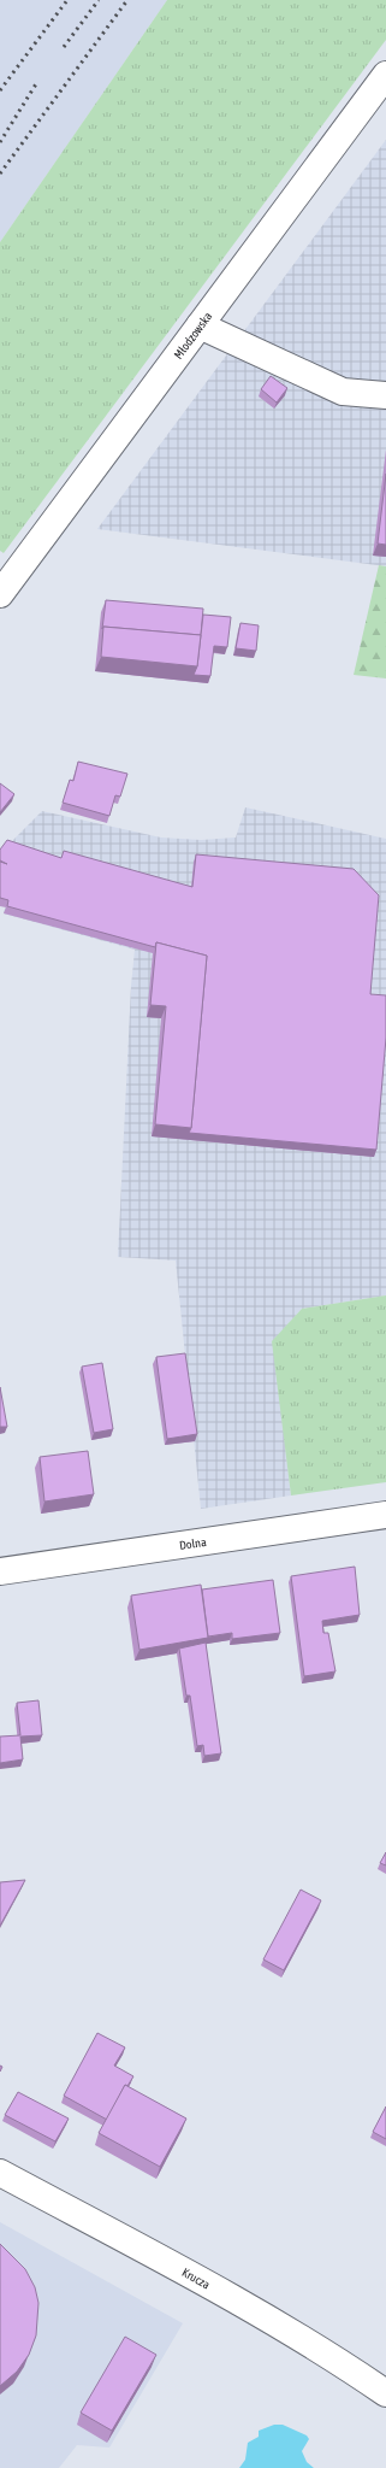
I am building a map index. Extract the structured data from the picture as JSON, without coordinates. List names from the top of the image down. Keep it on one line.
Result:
{"streets":{"street":["Młodzowska","Dolna","Krucza"]}}
